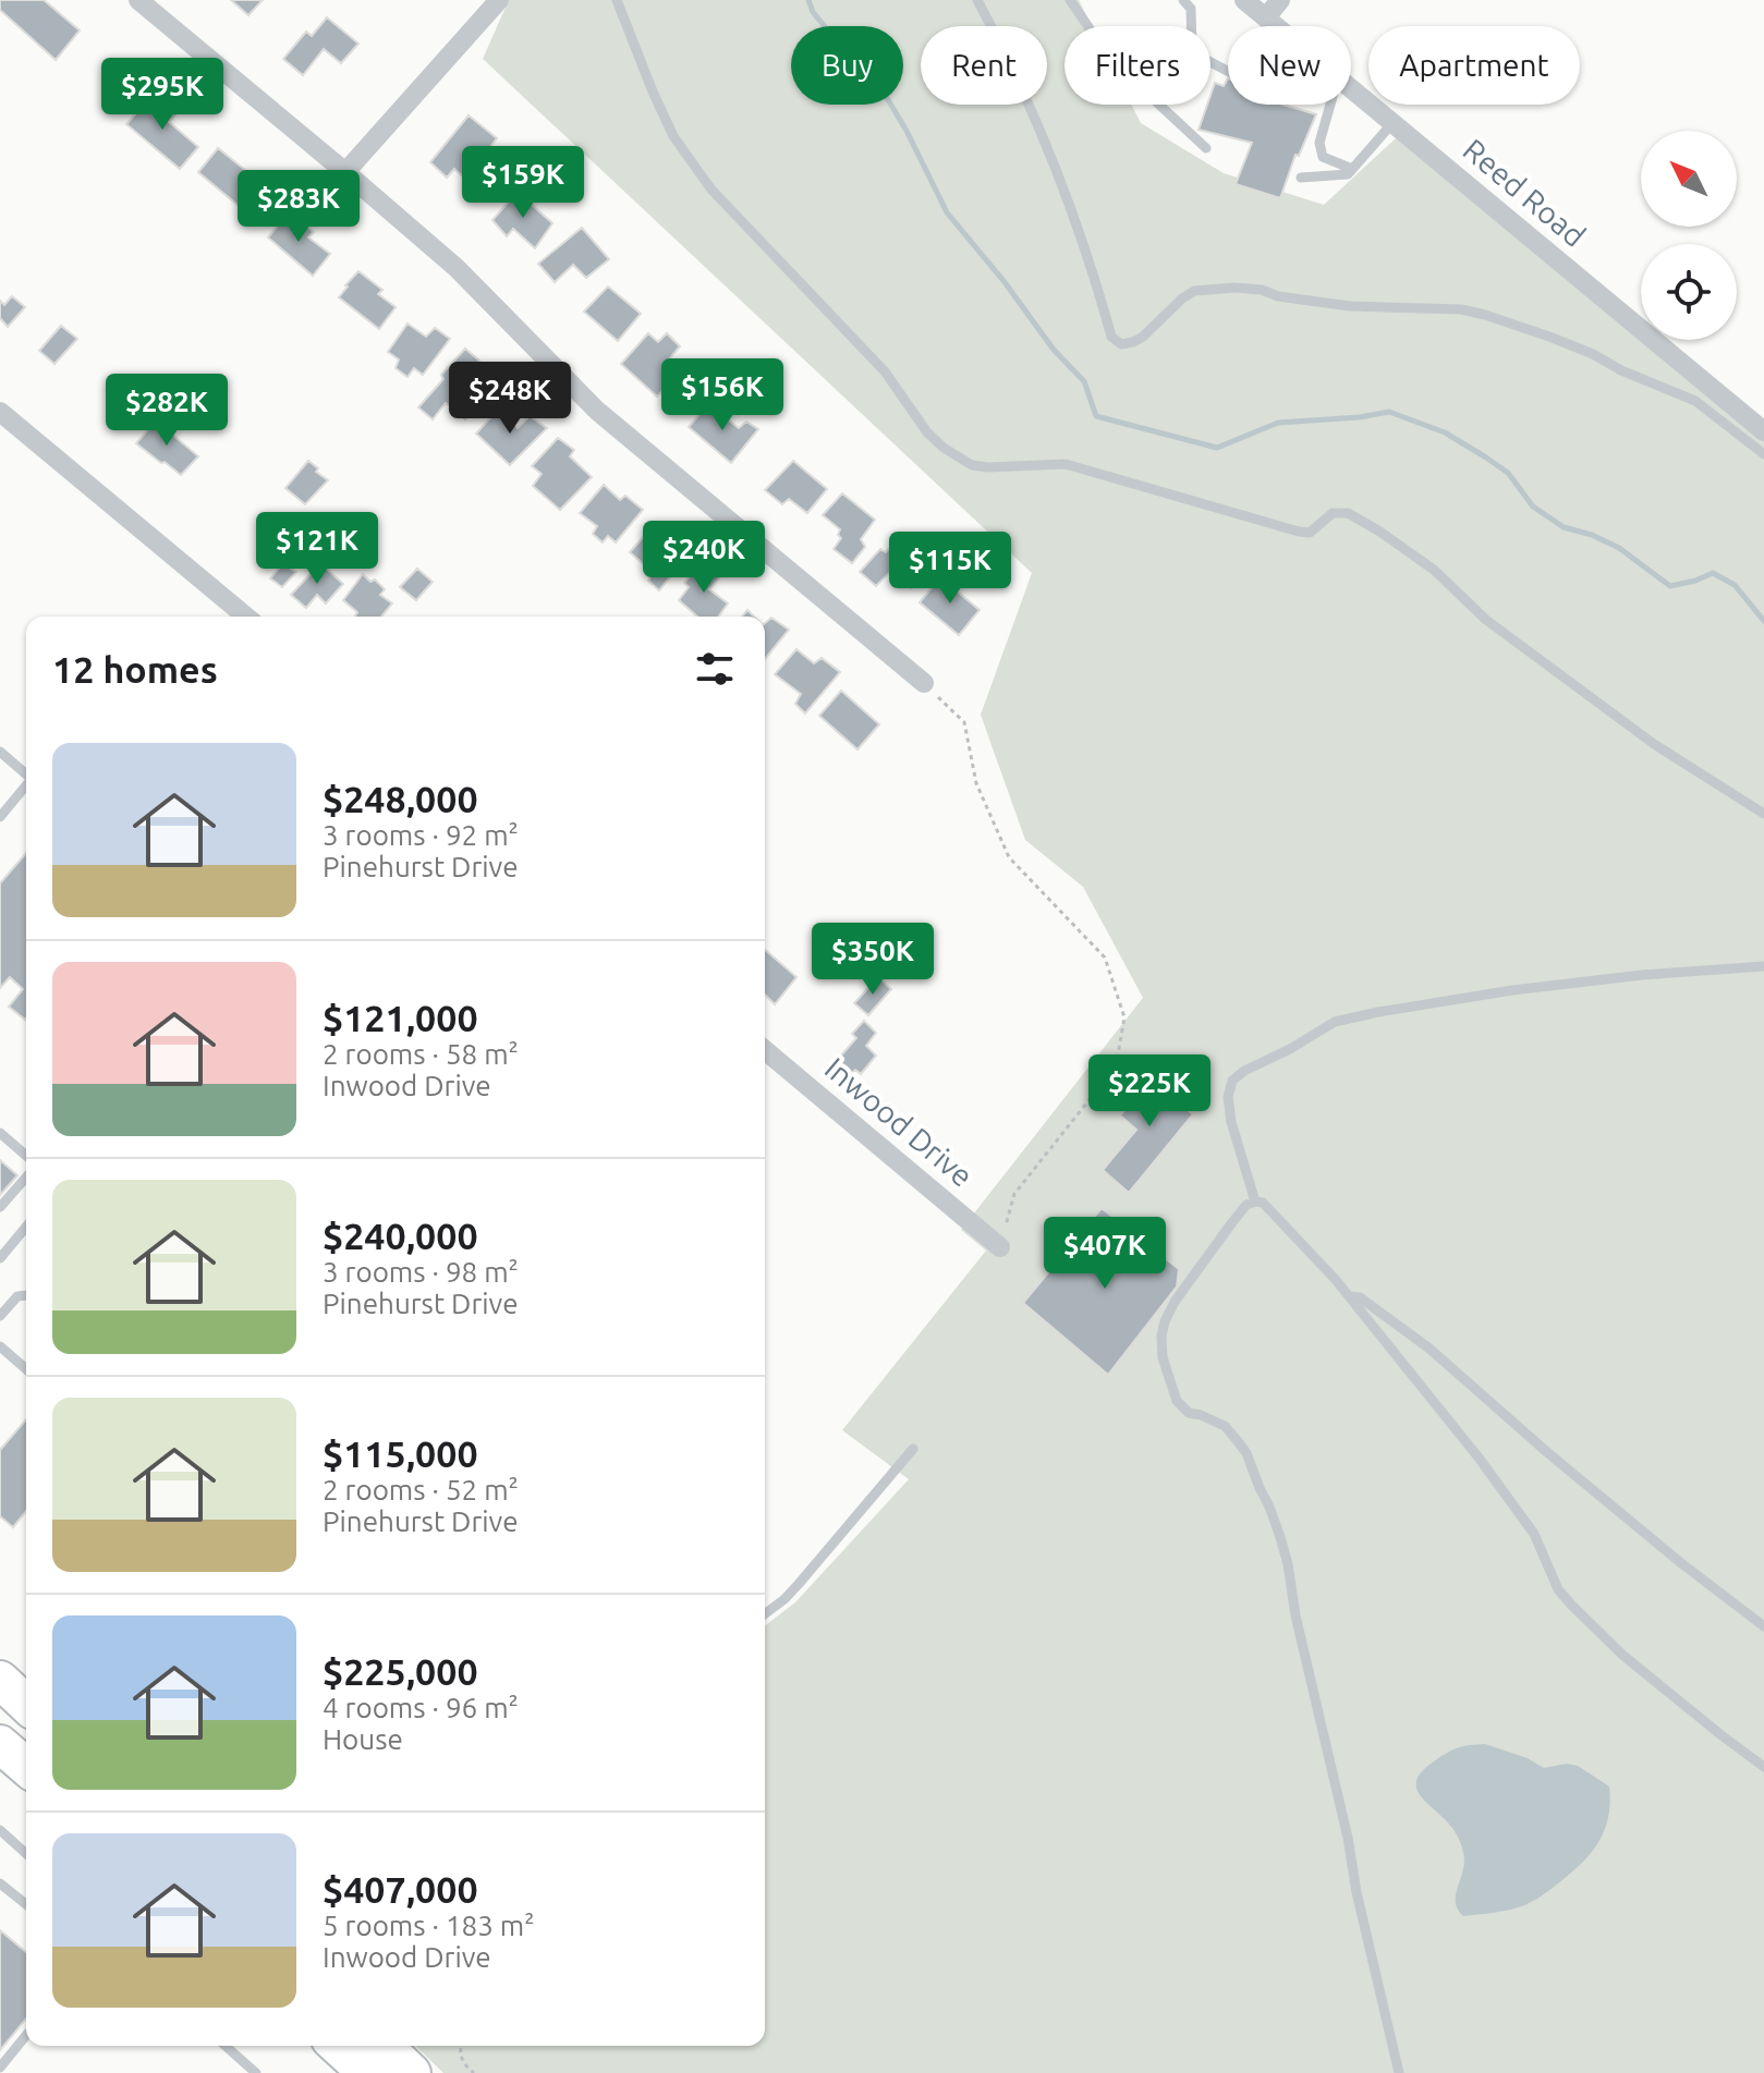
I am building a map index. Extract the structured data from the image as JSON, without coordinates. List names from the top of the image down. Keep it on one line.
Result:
{"streets":{"street":["Reed Road","Inwood Drive"]},"north":"top left","page":{"chip":["Buy","Rent","Filters","New","Apartment"],"price":["$295K","$159K","$283K","$156K","$248K","$282K","$121K","$240K","$115K","$350K","$225K","$407K"],"heading":"12 homes","list":[{"name":"$248,000","note":"3 rooms · 92 m² · Pinehurst Drive"},{"name":"$121,000","note":"2 rooms · 58 m² · Inwood Drive"},{"name":"$240,000","note":"3 rooms · 98 m² · Pinehurst Drive"},{"name":"$115,000","note":"2 rooms · 52 m² · Pinehurst Drive"},{"name":"$225,000","note":"4 rooms · 96 m² · House"},{"name":"$407,000","note":"5 rooms · 183 m² · Inwood Drive"}]}}
